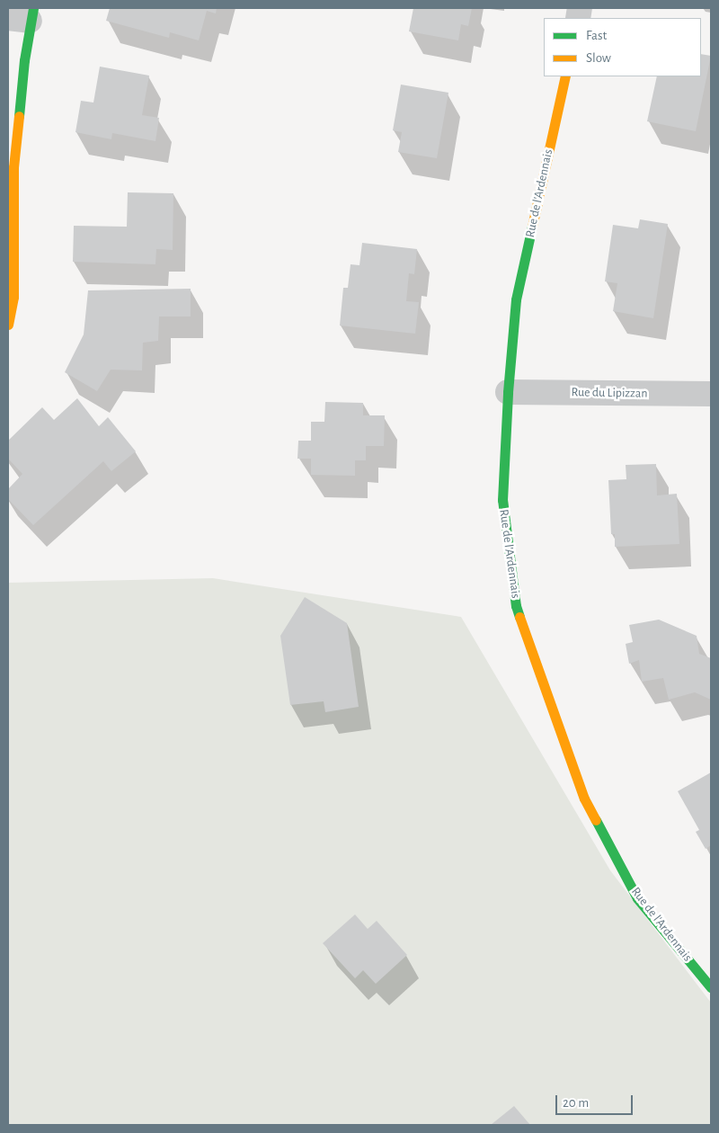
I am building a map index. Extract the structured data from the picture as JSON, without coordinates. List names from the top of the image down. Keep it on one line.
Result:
{"streets":{"street":["Rue de l'Ardennais","Rue du Lipizzan"]},"crossings":[["Rue de l'Ardennais","Rue du Lipizzan"]],"legend":["Fast","Slow"],"scale_bar":"20 m"}
